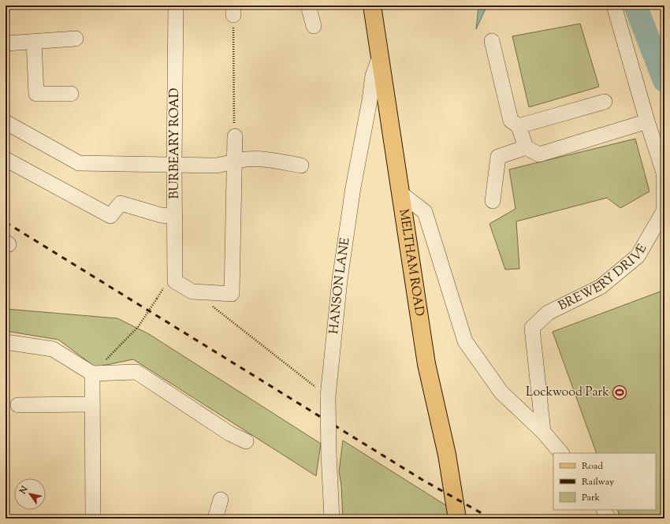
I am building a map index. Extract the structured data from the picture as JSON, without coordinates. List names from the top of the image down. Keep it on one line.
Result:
{"streets":{"main road":["MELTHAM ROAD"],"street":["BURBEARY ROAD","BREWERY DRIVE","HANSON LANE"]},"crossings":[["MELTHAM ROAD","HANSON LANE"]],"places":{"sports":["Lockwood Park"]},"legend":["Road","Railway","Park"],"north":"top left"}
